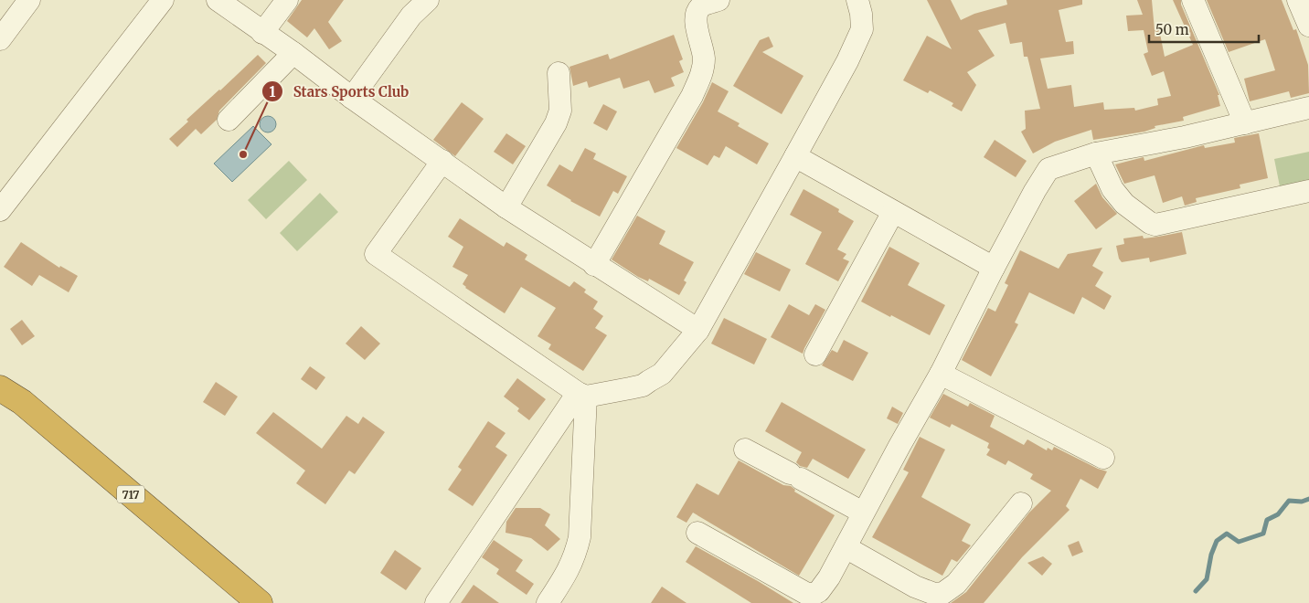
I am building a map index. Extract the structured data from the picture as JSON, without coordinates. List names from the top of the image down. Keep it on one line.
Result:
{"streets":{"highway":["717"]},"places":["Stars Sports Club"],"scale_bar":"50 m"}
